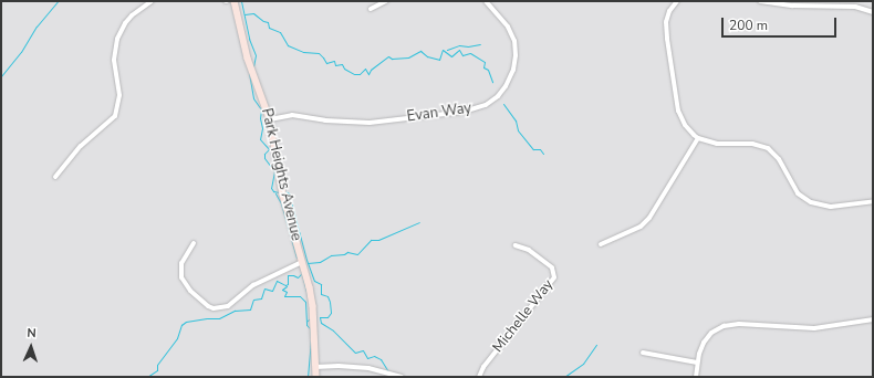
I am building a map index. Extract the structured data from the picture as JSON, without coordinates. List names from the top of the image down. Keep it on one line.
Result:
{"streets":{"main road":["Park Heights Avenue"],"street":["Evan Way","Michelle Way"]},"crossings":[["Evan Way","Park Heights Avenue"]],"scale_bar":"200 m","north":"top"}
